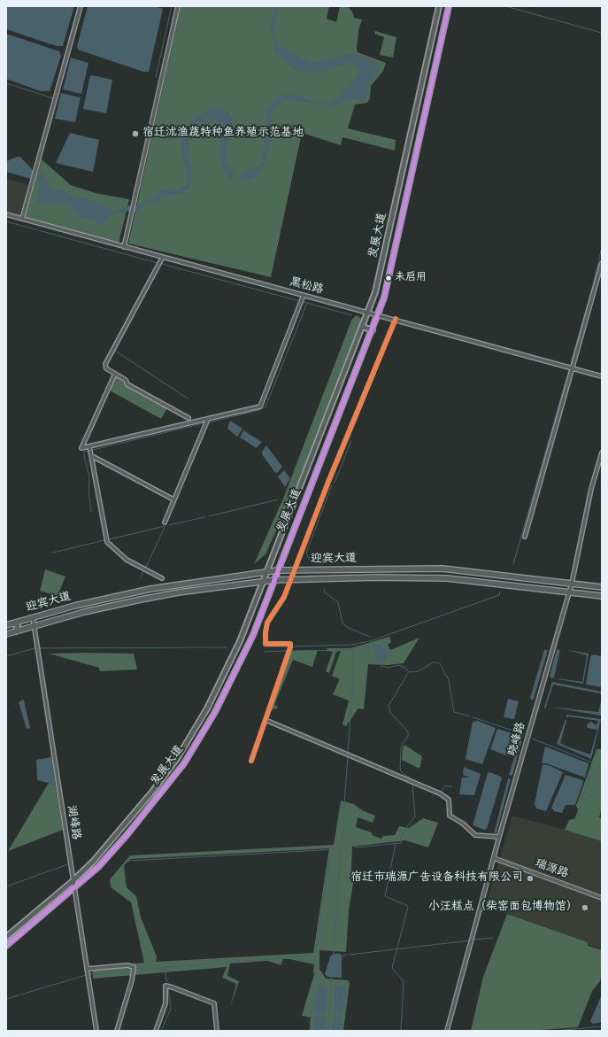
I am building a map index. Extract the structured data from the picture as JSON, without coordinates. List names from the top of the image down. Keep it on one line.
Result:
{"streets":{"highway":["迎宾大道"],"main road":["发展大道"],"street":["黑松路","晓峰路","湖峰路","瑞源路"]},"crossings":[["发展大道","黑松路"],["发展大道","迎宾大道"],["发展大道","湖峰路"],["迎宾大道","晓峰路"],["迎宾大道","湖峰路"],["晓峰路","瑞源路"]],"places":["宿迁沭渔蔬特种鱼养殖示范基地","未启用","宿迁市瑞源广告设备科技有限公司","小汪糕点（柴窑面包博物馆）"]}
